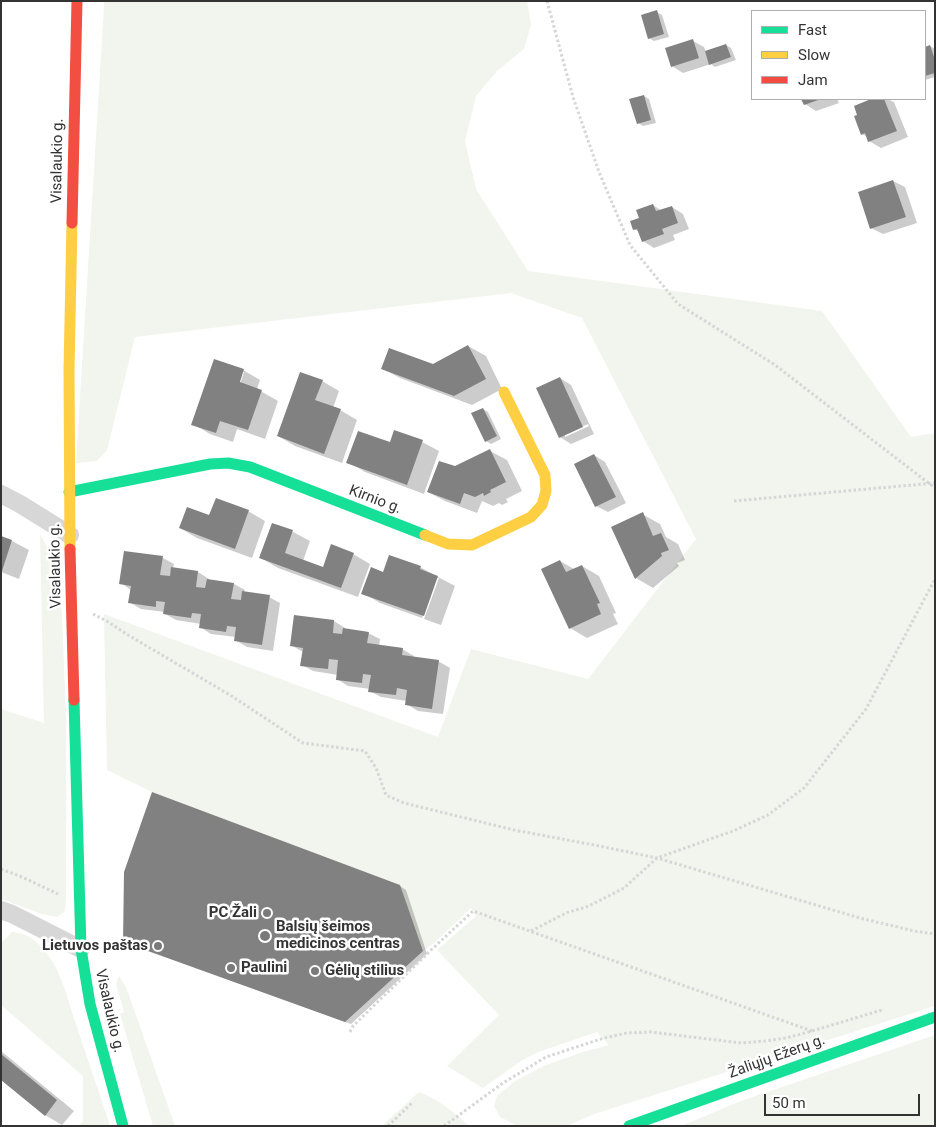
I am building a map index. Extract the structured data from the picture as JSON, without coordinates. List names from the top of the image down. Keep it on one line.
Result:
{"streets":{"street":["Visalaukio g.","Kirnio g.","Žaliųjų Ežerų g."]},"crossings":[["Visalaukio g.","Kirnio g."]],"places":["PC Žali","Balsių šeimos medicinos centras","Lietuvos paštas","Paulini","Gėlių stilius"],"legend":["Fast","Slow","Jam"],"scale_bar":"50 m"}
